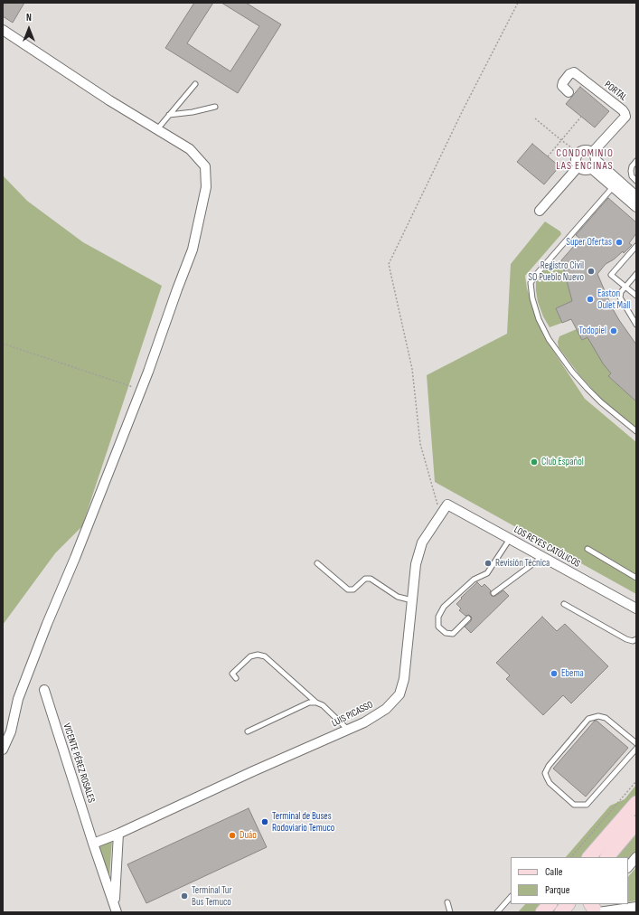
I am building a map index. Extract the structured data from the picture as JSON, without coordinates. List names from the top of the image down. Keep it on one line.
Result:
{"streets":{"street":["PORTAL","LOS REYES CATÓLICOS","LUIS PICASSO","VICENTE PÉREZ ROSALES"]},"crossings":[["LOS REYES CATÓLICOS","LUIS PICASSO"],["LUIS PICASSO","VICENTE PÉREZ ROSALES"]],"districts":["CONDOMINIO LAS ENCINAS"],"places":["Super Ofertas","Registro Civil SO Pueblo Nuevo","Easton Oulet Mall","Todopiel","Club Español","Revisión Técnica","Ebema","Terminal de Buses Rodoviario Temuco","Duáo","Terminal Tur Bus Temuco"],"legend":["Calle","Parque"],"north":"top"}
